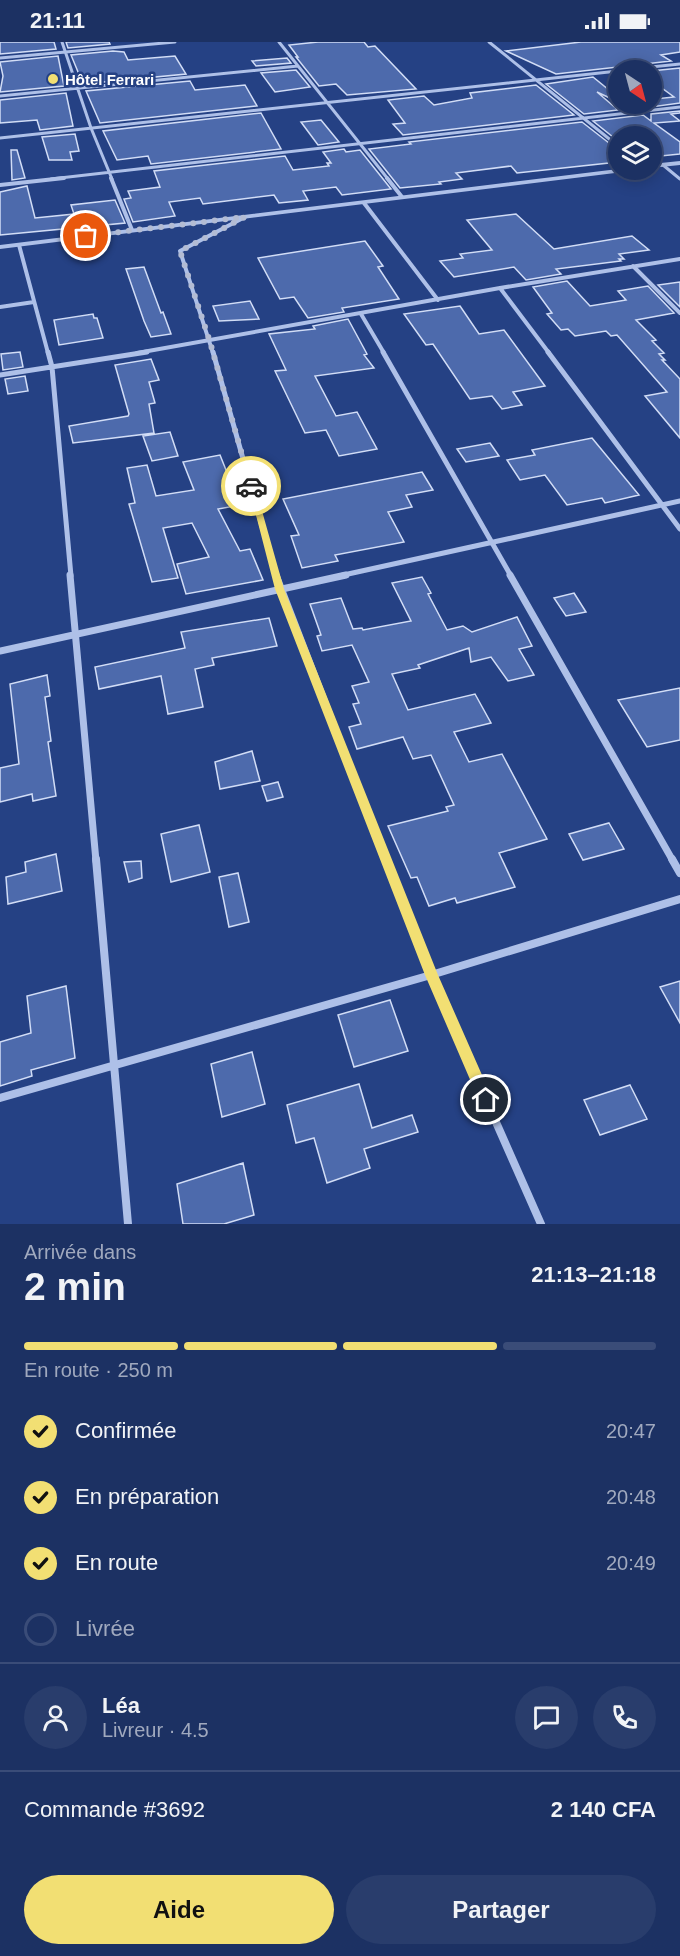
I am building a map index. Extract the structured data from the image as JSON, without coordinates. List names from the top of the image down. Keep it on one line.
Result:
{"places":["Hôtel Ferrari"],"north":"bottom right","page":{"status":"21:11","heading":["2 min","Arrivée dans","21:13–21:18"],"panel":["Léa","Livreur · 4.5","Commande #3692","2 140 CFA"],"bar":"En route · 250 m","list":[["Confirmée","20:47"],["En préparation","20:48"],["En route","20:49"],"Livrée"],"buttons":["Aide","Partager"]}}
